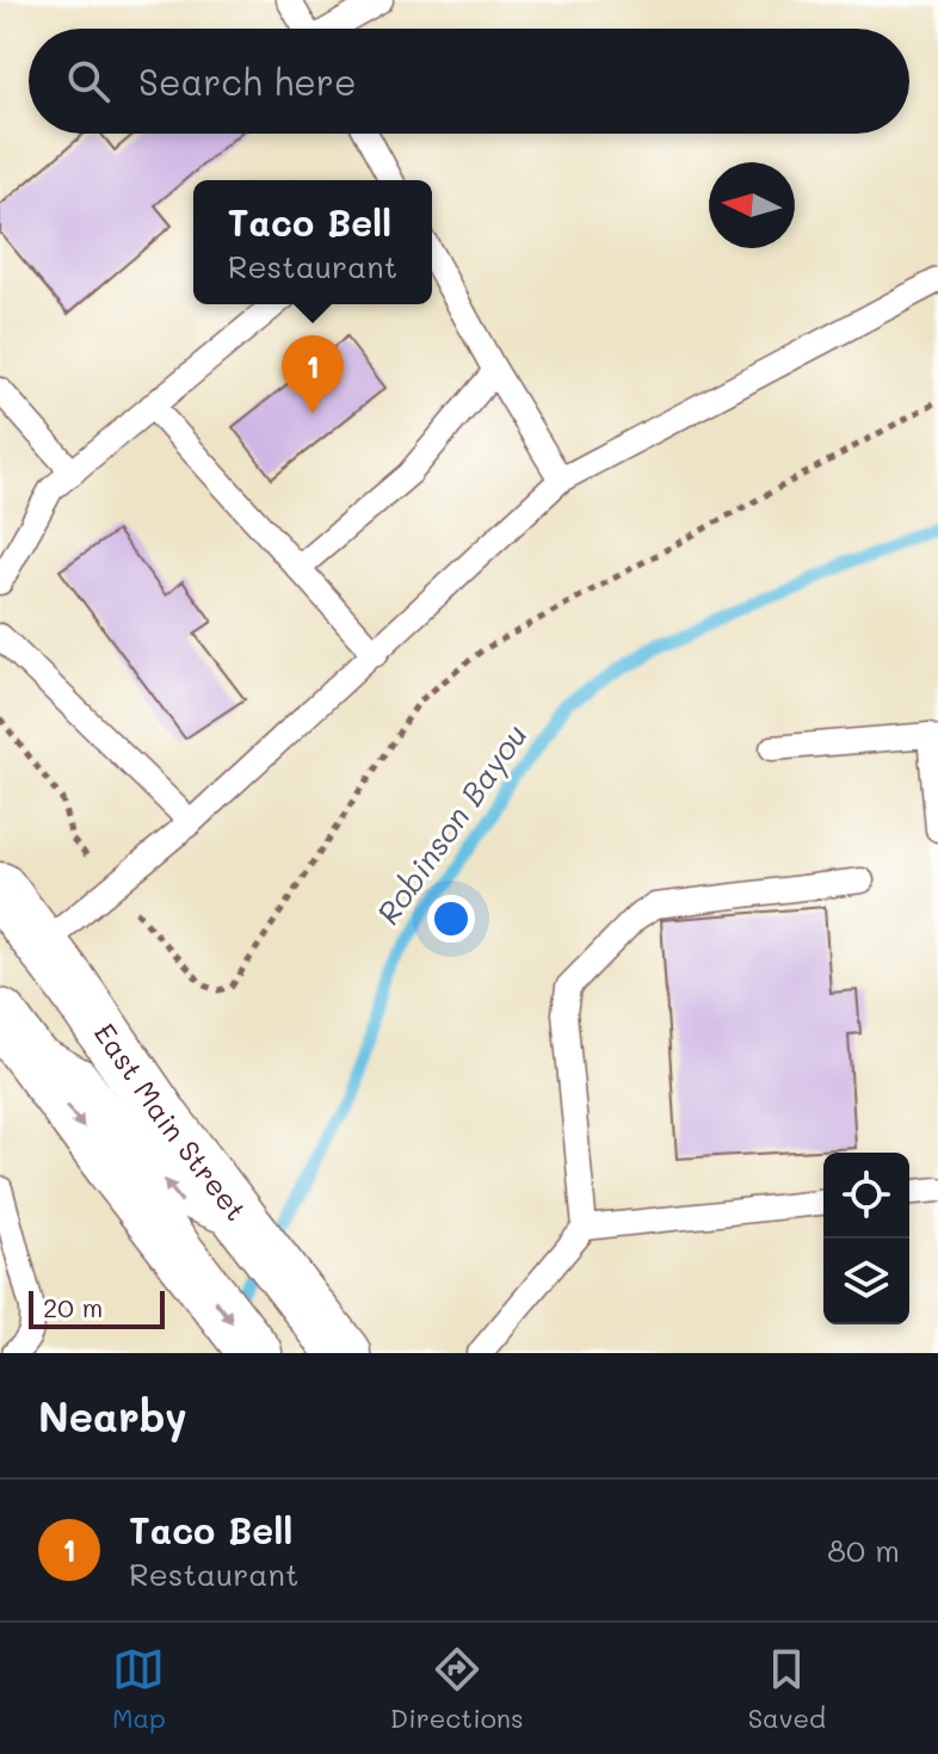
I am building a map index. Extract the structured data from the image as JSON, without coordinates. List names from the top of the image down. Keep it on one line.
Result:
{"streets":{"main road":["East Main Street"]},"water":["Robinson Bayou"],"scale_bar":"20 m","north":"left","page":{"search":"Search here","popup":["Taco Bell","Restaurant"],"pins":"1","scale":"20 m","heading":"Nearby","list":[{"mark":"1","name":"Taco Bell","note":"Restaurant","value":"80 m"}],"nav":["Map","Directions","Saved"]}}
